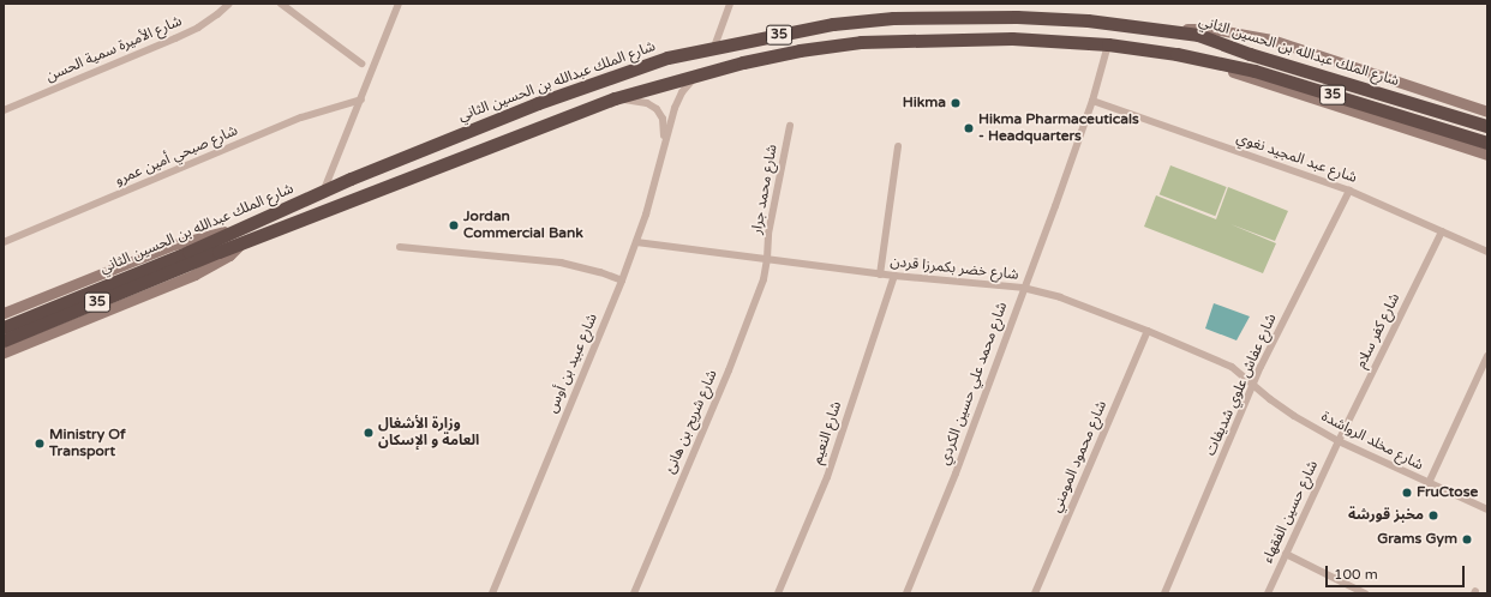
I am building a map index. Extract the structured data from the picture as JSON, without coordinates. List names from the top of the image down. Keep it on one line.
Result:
{"streets":{"highway":["35","شارع الملك عبدالله بن الحسين الثاني"],"street":["شارع الأميرة سمية الحسن","شارع صبحي أمين عمرو","شارع عبد المجيد نغوي","شارع محمد جرار","شارع خضر بكمرزا قردن","شارع كفر سلام","شارع عبيد بن أوس","شارع محمد علي حسين الكردي","شارع عفاش علوي شديفات","شارع شريح بن هانئ","شارع النعيم","شارع مخلد الرواشدة","شارع محمود المومني","شارع حسين الفقهاء"]},"crossings":[["شارع الملك عبدالله بن الحسين الثاني","شارع عبيد بن أوس"],["شارع الملك عبدالله بن الحسين الثاني","شارع محمد علي حسين الكردي"],["شارع عبد المجيد نغوي","شارع كفر سلام"],["شارع عبد المجيد نغوي","شارع محمد علي حسين الكردي"],["شارع عبد المجيد نغوي","شارع عفاش علوي شديفات"],["شارع محمد جرار","شارع خضر بكمرزا قردن"],["شارع محمد جرار","شارع شريح بن هانئ"],["شارع خضر بكمرزا قردن","شارع عبيد بن أوس"],["شارع خضر بكمرزا قردن","شارع محمد علي حسين الكردي"],["شارع خضر بكمرزا قردن","شارع عفاش علوي شديفات"],["شارع خضر بكمرزا قردن","شارع شريح بن هانئ"],["شارع خضر بكمرزا قردن","شارع النعيم"],["شارع خضر بكمرزا قردن","شارع مخلد الرواشدة"],["شارع خضر بكمرزا قردن","شارع محمود المومني"],["شارع كفر سلام","شارع مخلد الرواشدة"],["شارع كفر سلام","شارع حسين الفقهاء"],["شارع عفاش علوي شديفات","شارع مخلد الرواشدة"],["شارع مخلد الرواشدة","شارع حسين الفقهاء"]],"places":["Hikma","Hikma Pharmaceuticals - Headquarters","Jordan Commercial Bank","وزارة الأشغال العامة و الإسكان","Ministry Of Transport","FruCtose","مخبز قورشة","Grams Gym"],"scale_bar":"100 m"}
